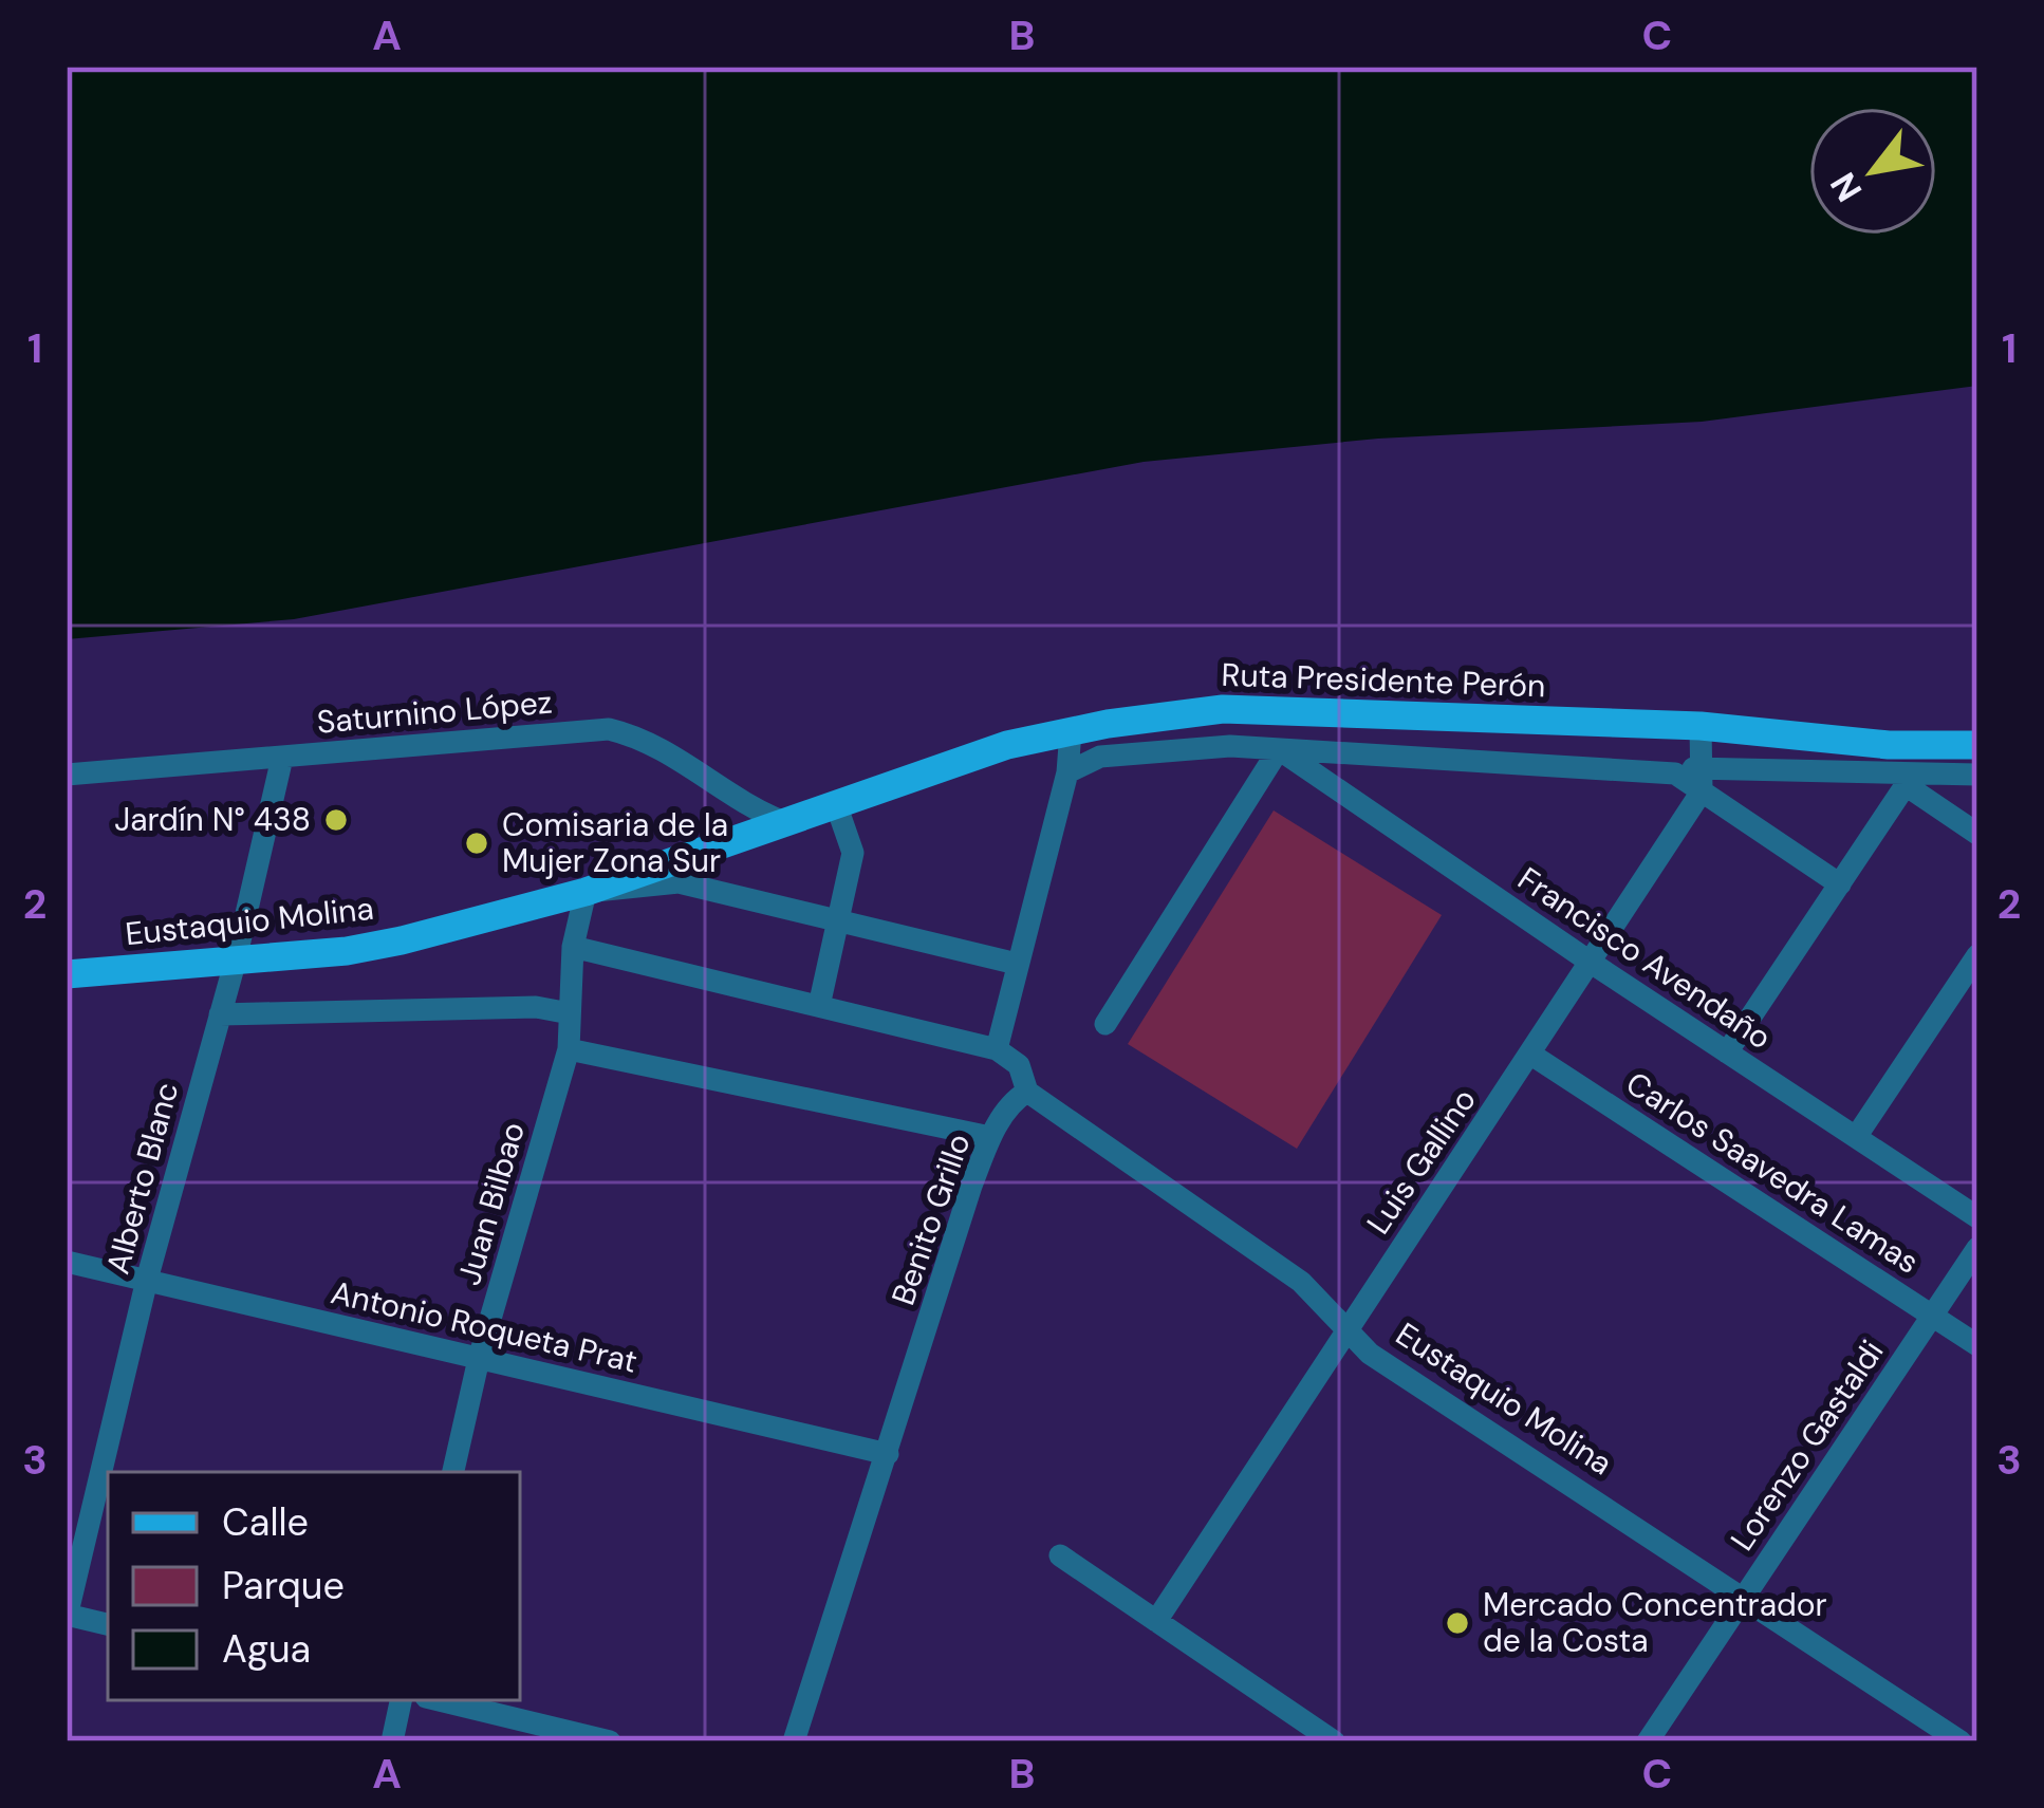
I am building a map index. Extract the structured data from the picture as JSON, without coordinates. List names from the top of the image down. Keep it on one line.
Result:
{"streets":{"main road":["Ruta Presidente Perón","Eustaquio Molina"],"street":["Saturnino López","Francisco Avendaño","Luis Gallino","Carlos Saavedra Lamas","Alberto Blanc","Juan Bilbao","Benito Grillo","Antonio Roqueta Prat","Lorenzo Gastaldi"]},"crossings":[["Ruta Presidente Perón","Saturnino López"],["Ruta Presidente Perón","Eustaquio Molina"],["Ruta Presidente Perón","Luis Gallino"],["Ruta Presidente Perón","Juan Bilbao"],["Saturnino López","Alberto Blanc"],["Eustaquio Molina","Luis Gallino"],["Eustaquio Molina","Alberto Blanc"],["Eustaquio Molina","Juan Bilbao"],["Eustaquio Molina","Benito Grillo"],["Eustaquio Molina","Lorenzo Gastaldi"],["Francisco Avendaño","Luis Gallino"],["Luis Gallino","Carlos Saavedra Lamas"],["Carlos Saavedra Lamas","Lorenzo Gastaldi"],["Alberto Blanc","Antonio Roqueta Prat"],["Juan Bilbao","Antonio Roqueta Prat"],["Benito Grillo","Antonio Roqueta Prat"]],"places":["Jardín N° 438","Comisaria de la Mujer Zona Sur","Mercado Concentrador de la Costa"],"legend":["Calle","Parque","Agua"],"north":"bottom left","grid":{"columns":["A","B","C"],"rows":["1","2","3"]}}
